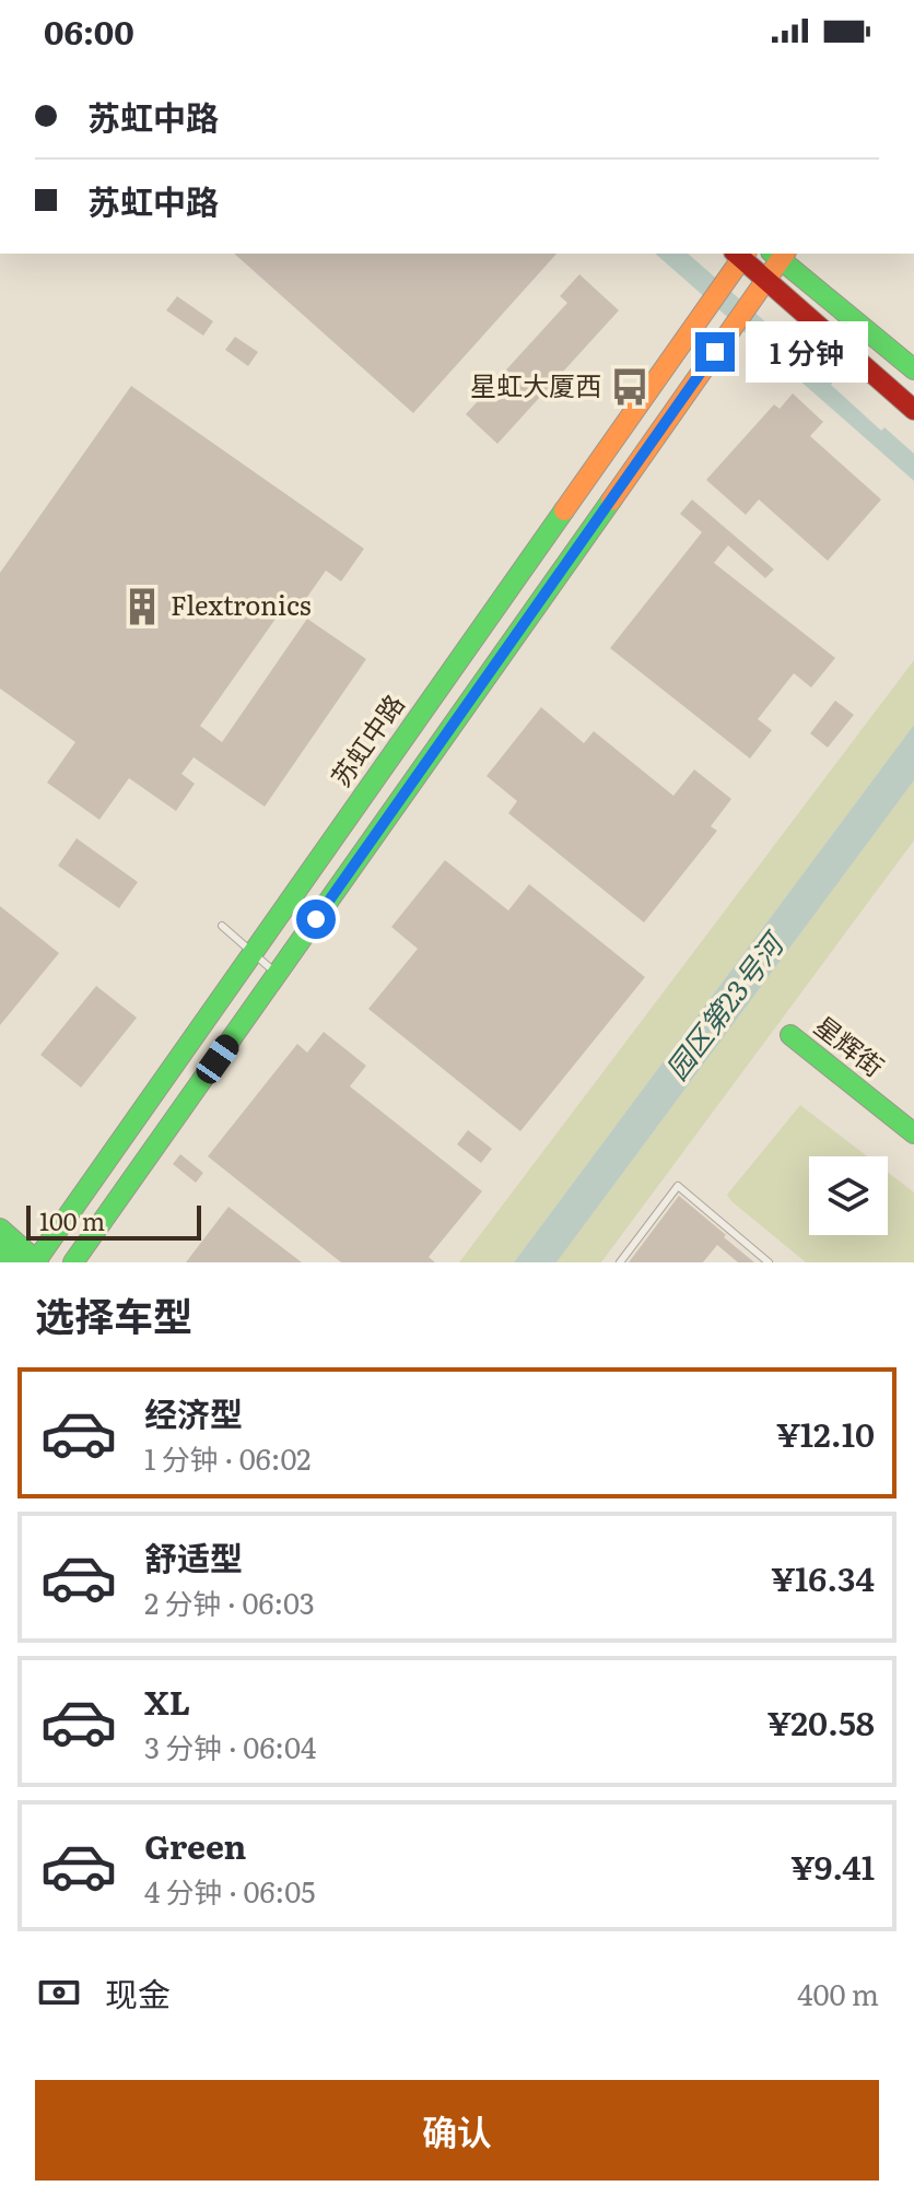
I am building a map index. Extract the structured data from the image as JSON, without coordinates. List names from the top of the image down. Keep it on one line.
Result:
{"streets":{"main road":["苏虹中路","星辉街"]},"water":["园区第23号河"],"places":{"bus stop":["星虹大厦西"],"building":["Flextronics"]},"scale_bar":"100 m","page":{"status":"06:00","banner":["苏虹中路","苏虹中路"],"bubble":"1 分钟","scale":"100 m","heading":"选择车型","list":[{"name":"经济型","note":"1 分钟 · 06:02","value":"¥12.10"},{"name":"舒适型","note":"2 分钟 · 06:03","value":"¥16.34"},{"name":"XL","note":"3 分钟 · 06:04","value":"¥20.58"},{"name":"Green","note":"4 分钟 · 06:05","value":"¥9.41"}],"pay":["现金","400 m"],"buttons":"确认"}}
